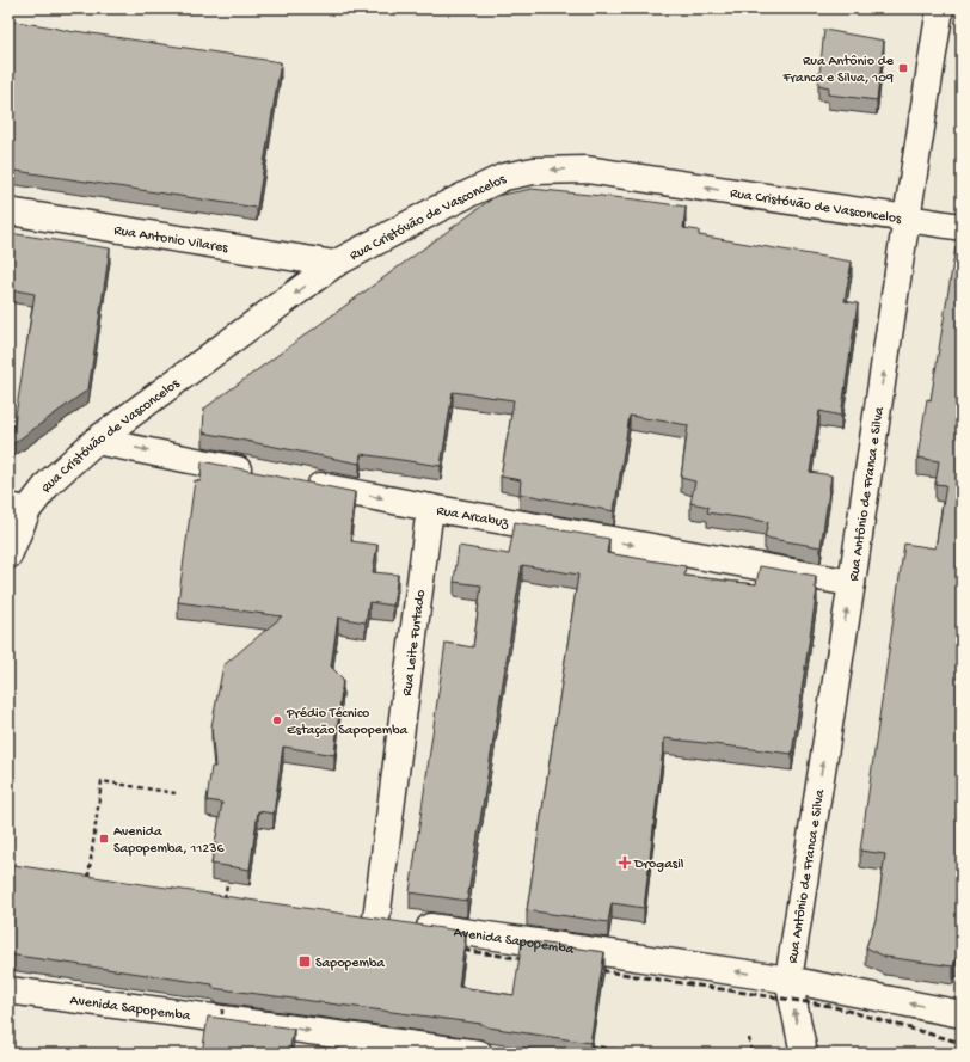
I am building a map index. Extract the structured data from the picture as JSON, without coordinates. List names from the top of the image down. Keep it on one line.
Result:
{"streets":{"street":["Rua Cristóvão de Vasconcelos","Rua Antonio Vilares","Rua Antônio de Franca e Silva","Rua Arcabuz","Rua Leite Furtado","Avenida Sapopemba"]},"crossings":[["Rua Cristóvão de Vasconcelos","Rua Antonio Vilares"],["Rua Cristóvão de Vasconcelos","Rua Antônio de Franca e Silva"],["Rua Antônio de Franca e Silva","Rua Arcabuz"],["Rua Antônio de Franca e Silva","Avenida Sapopemba"],["Rua Arcabuz","Rua Leite Furtado"],["Rua Leite Furtado","Avenida Sapopemba"]],"one_way":["Rua Cristóvão de Vasconcelos","Rua Antônio de Franca e Silva","Rua Arcabuz"],"places":{"transit":["Rua Antônio de Franca e Silva, 109","Avenida Sapopemba, 11236","Sapopemba"],"other":["Prédio Técnico Estação Sapopemba"],"health":["Drogasil"]}}
